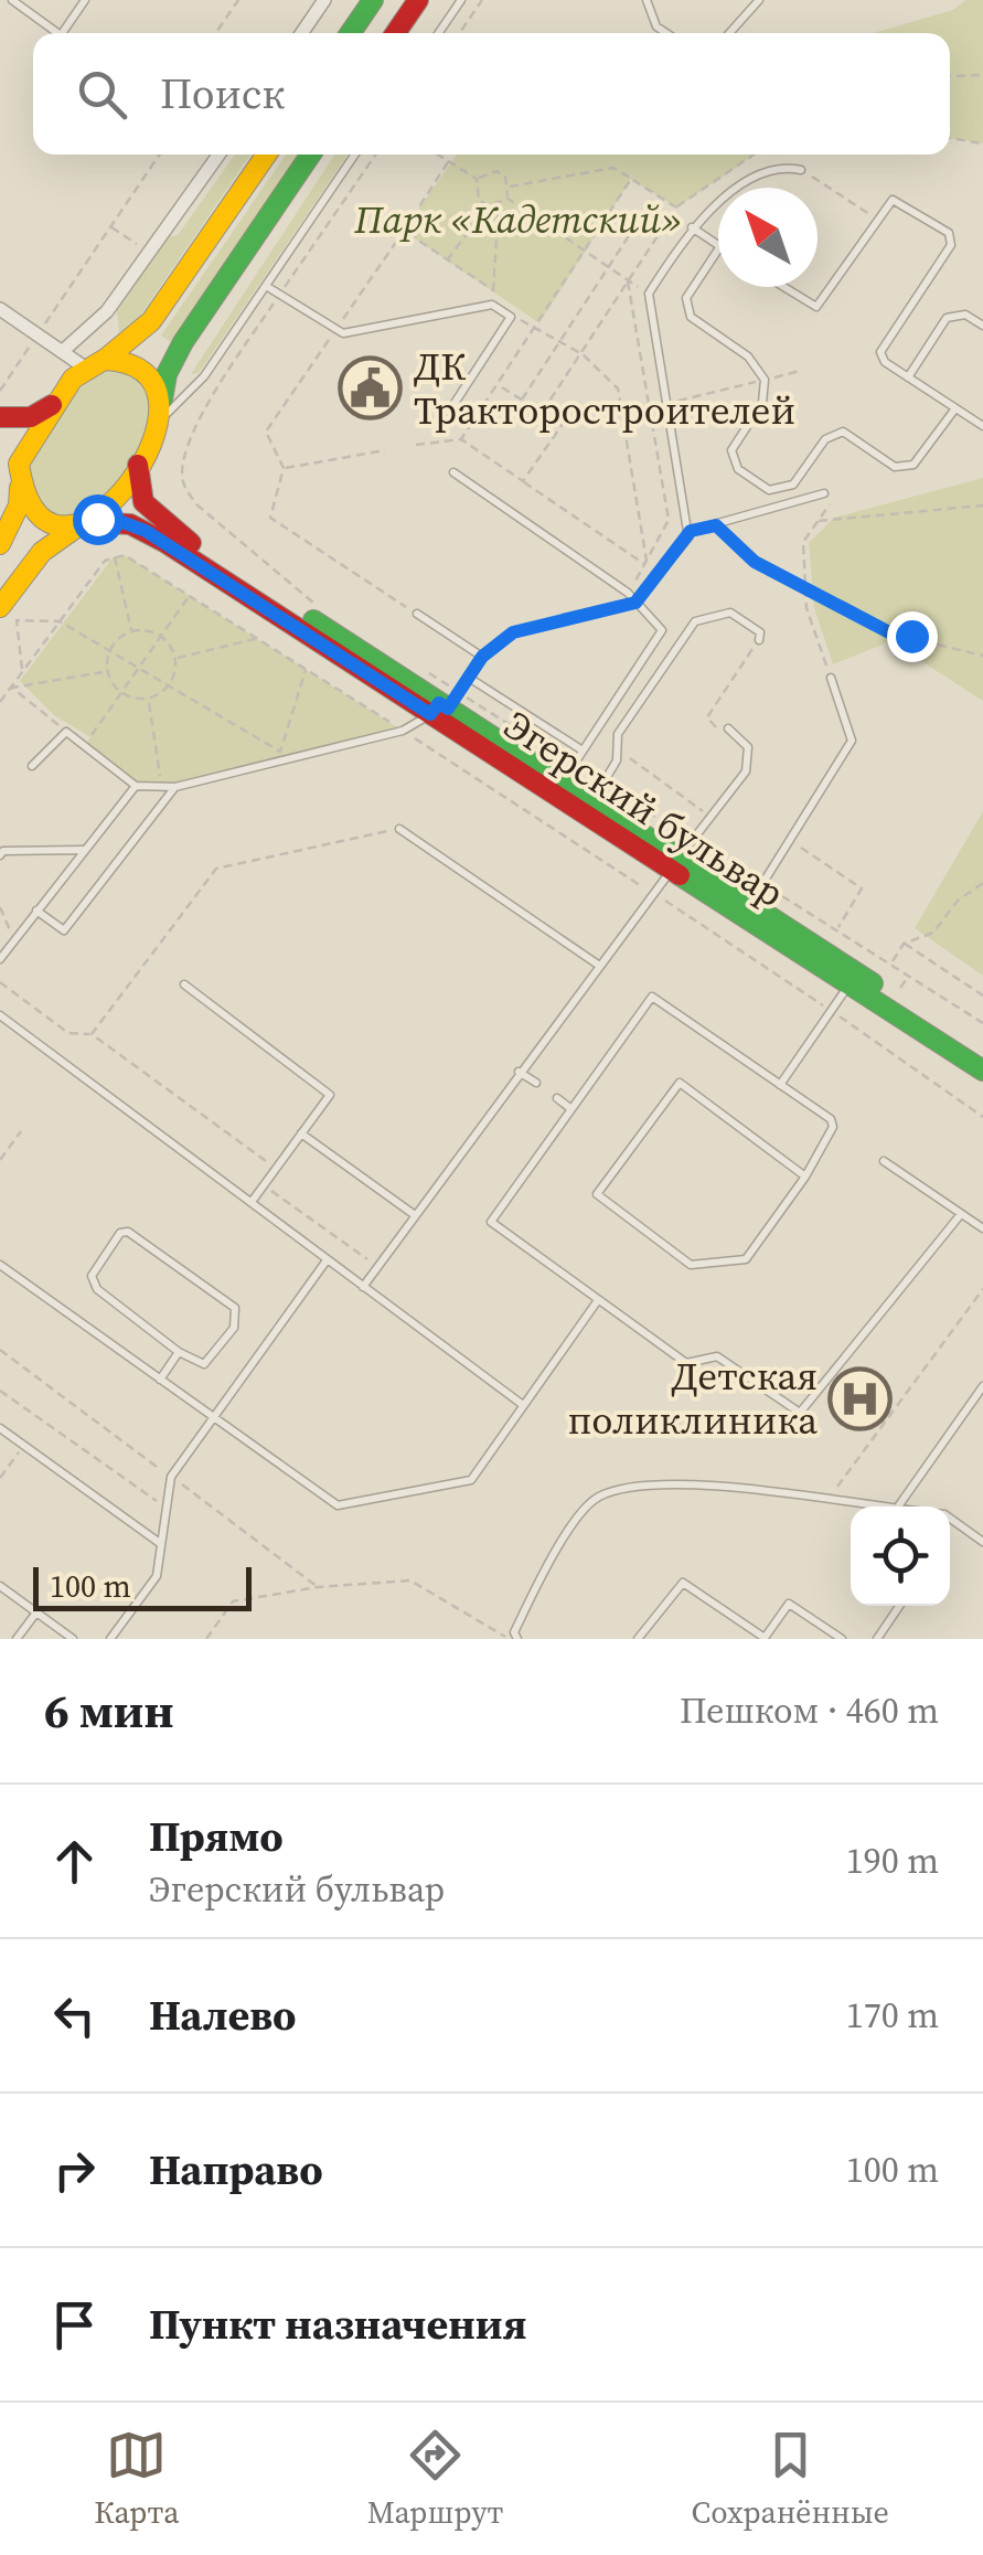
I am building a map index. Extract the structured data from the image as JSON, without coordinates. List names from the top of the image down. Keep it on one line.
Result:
{"streets":{"main road":["Эгерский бульвар"]},"parks":["Парк «Кадетский»"],"places":{"public building":["ДК Тракторостроителей"],"hospital":["Детская поликлиника"]},"scale_bar":"100 m","north":"top left","page":{"search":"Поиск","scale":"100 m","heading":["6 мин","Пешком · 460 m"],"list":[["Прямо","Эгерский бульвар","190 m"],["Налево","170 m"],["Направо","100 m"],"Пункт назначения"],"nav":["Карта","Маршрут","Сохранённые"]}}
